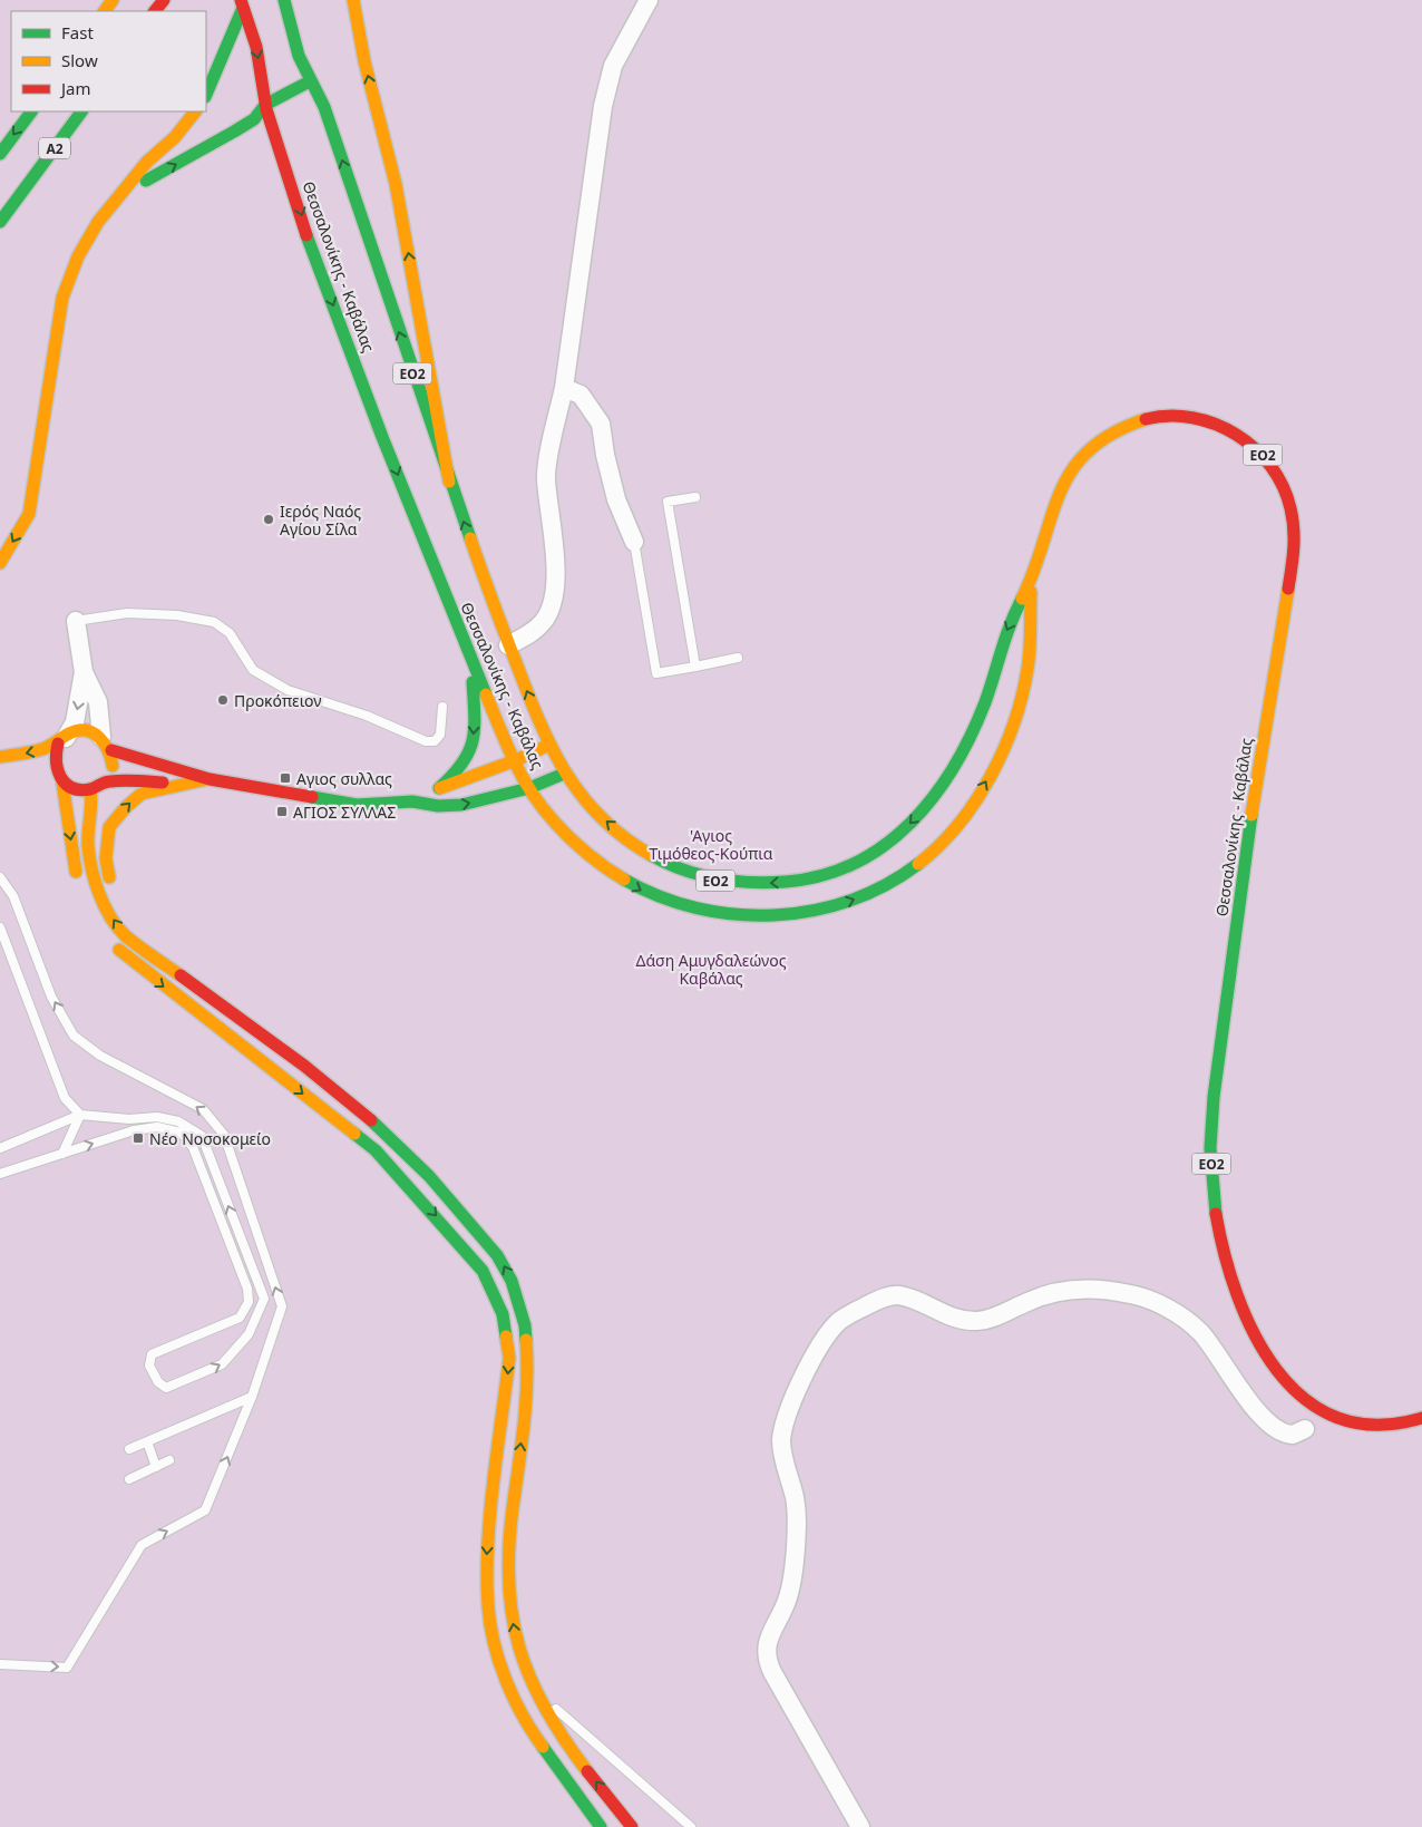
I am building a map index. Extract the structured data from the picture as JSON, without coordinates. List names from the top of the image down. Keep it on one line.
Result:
{"streets":{"main road":["Α2","Θεσσαλονίκης - Καβάλας","ΕΟ2"]},"parks":["'Αγιος Τιμόθεος-Κούπια","Δάση Αμυγδαλεώνος Καβάλας"],"places":{"other":["Ιερός Ναός Αγίου Σίλα","Προκόπειον"],"transit":["Αγιος συλλας","ΑΓΙΟΣ ΣΥΛΛΑΣ","Νέο Νοσοκομείο"]},"legend":["Fast","Slow","Jam"]}
